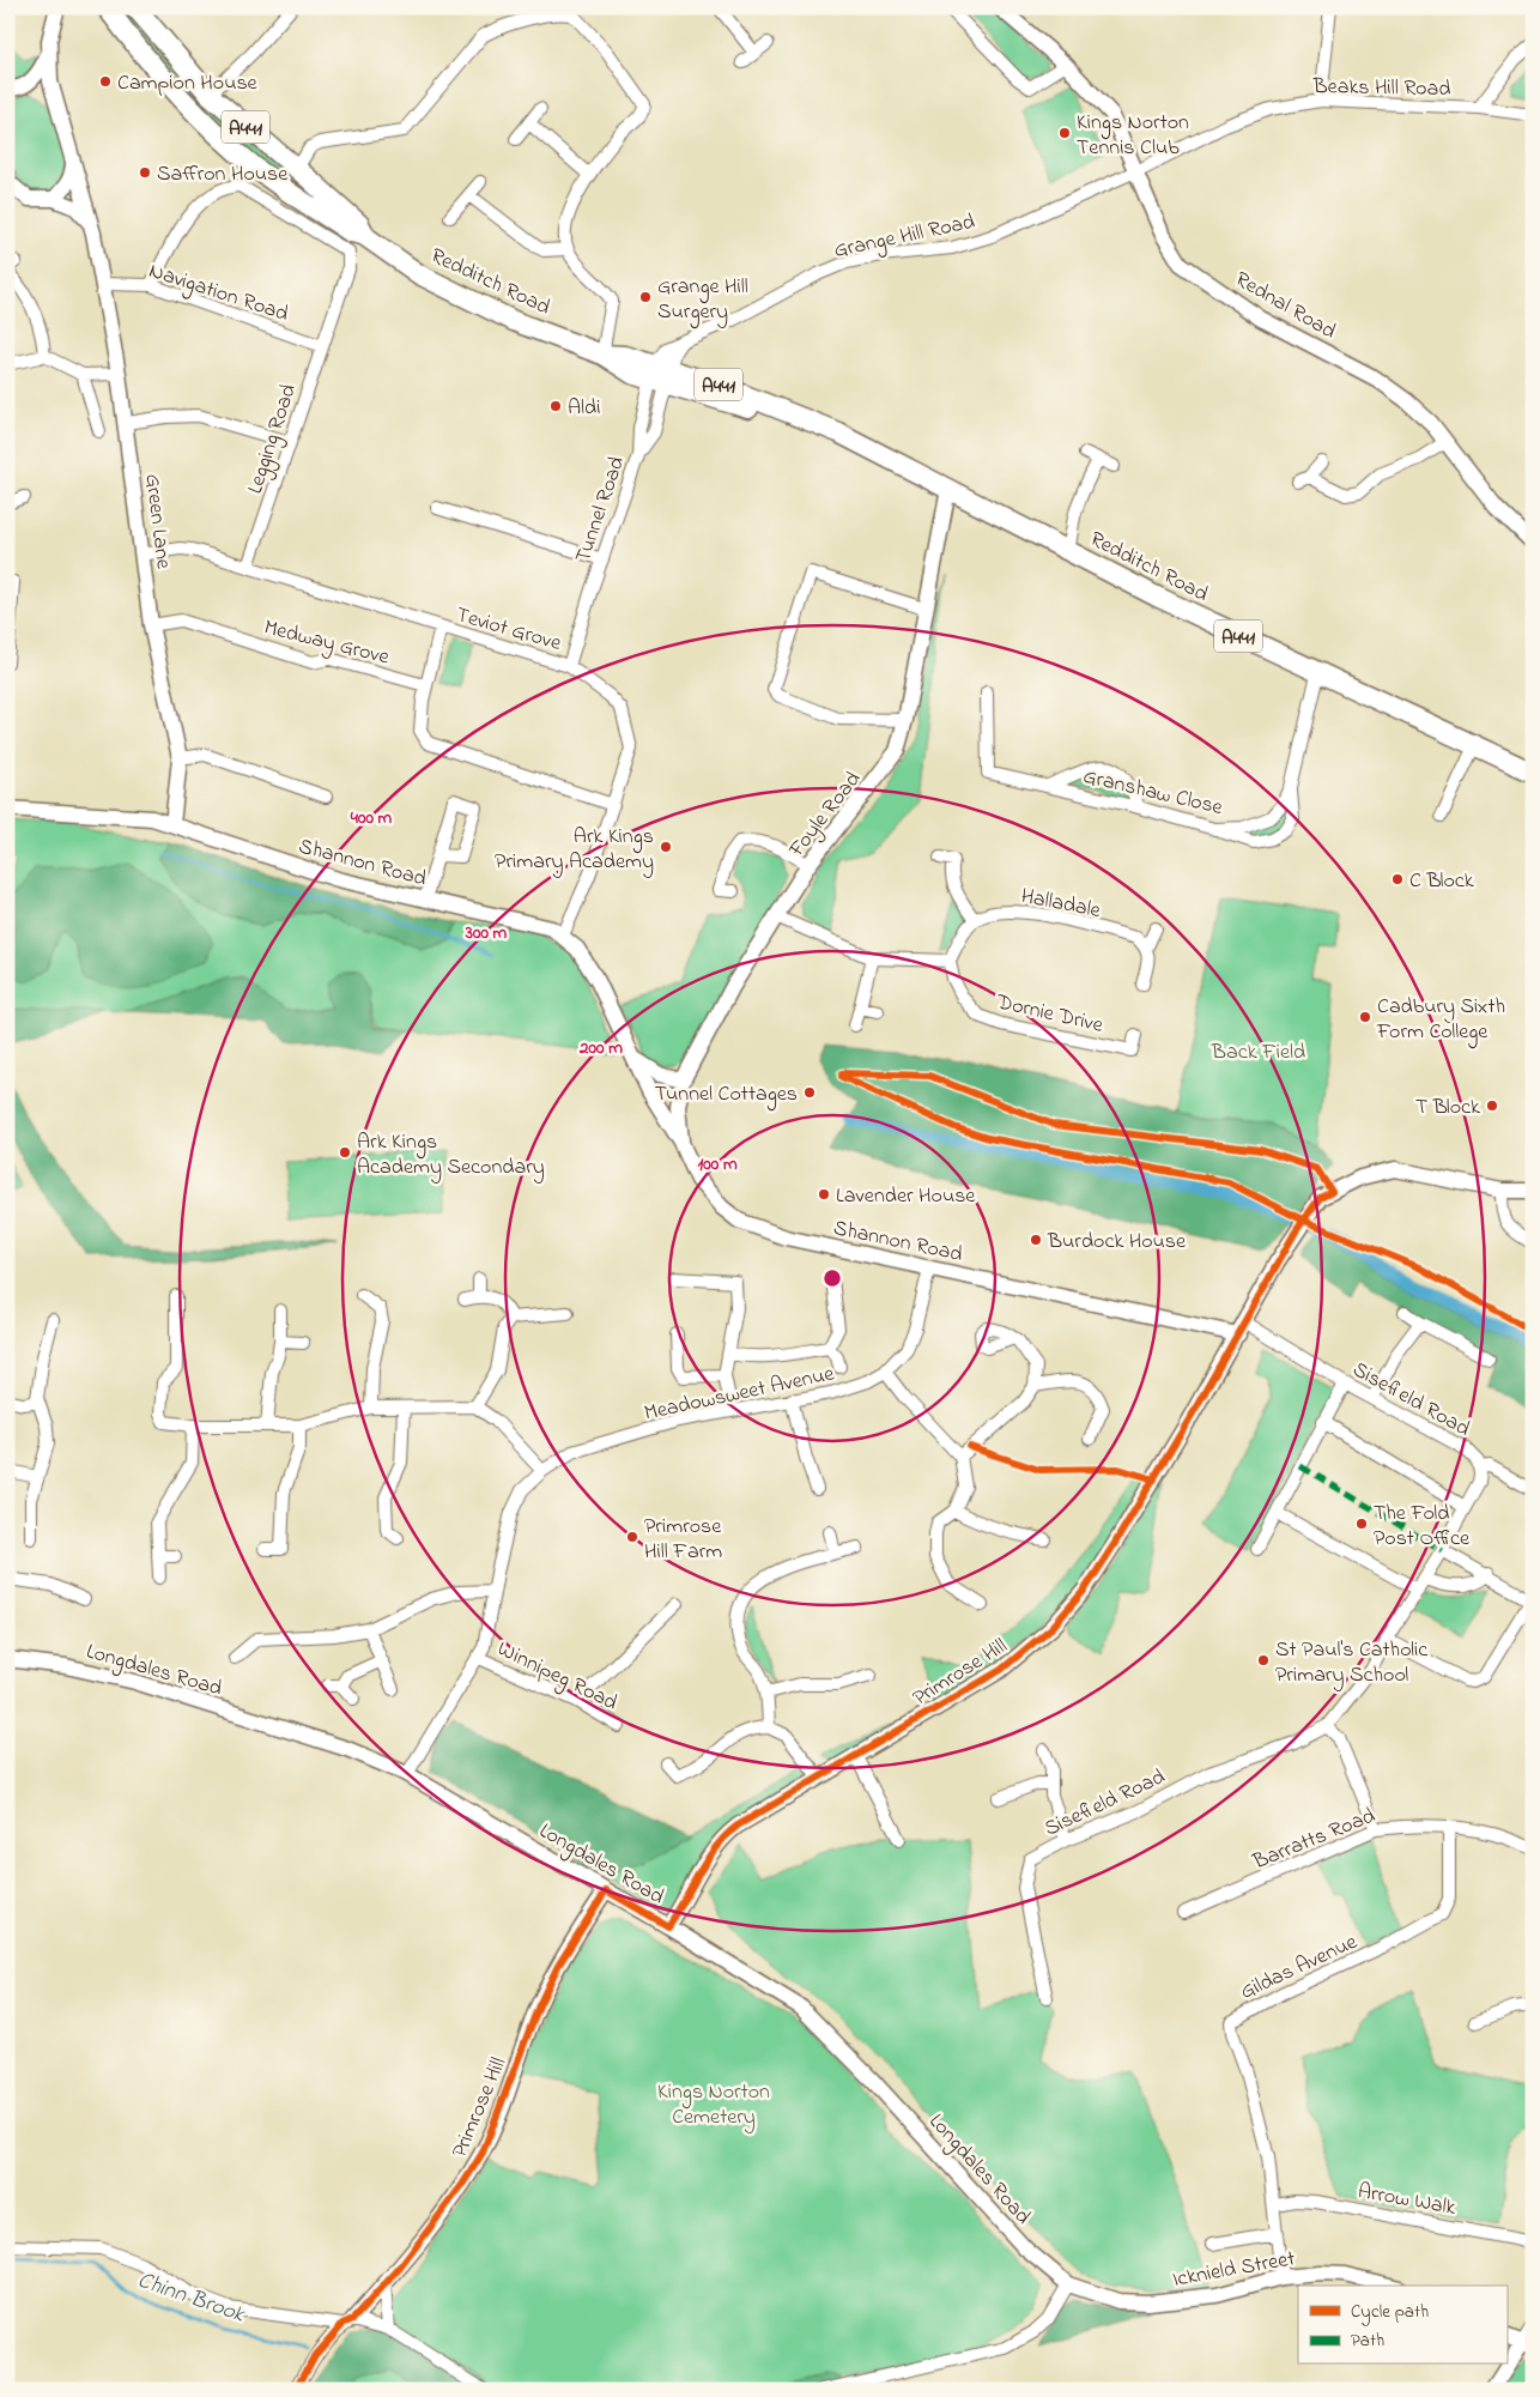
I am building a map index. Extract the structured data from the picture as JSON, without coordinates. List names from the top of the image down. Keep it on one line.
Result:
{"streets":{"highway":["A441","Redditch Road"],"street":["Beaks Hill Road","Grange Hill Road","Navigation Road","Rednal Road","Legging Road","Tunnel Road","Green Lane","Teviot Grove","Medway Grove","Granshaw Close","Foyle Road","Shannon Road","Halladale","Dornie Drive","Meadowsweet Avenue","Sisefield Road","Longdales Road","Primrose Hill","Winnipeg Road","Barratts Road","Gildas Avenue","Arrow Walk","Icknield Street"]},"crossings":[["Beaks Hill Road","Grange Hill Road"],["Beaks Hill Road","Rednal Road"],["Grange Hill Road","Redditch Road"],["Grange Hill Road","Rednal Road"],["Grange Hill Road","Tunnel Road"],["Redditch Road","Tunnel Road"],["Redditch Road","Granshaw Close"],["Redditch Road","Foyle Road"],["Navigation Road","Legging Road"],["Navigation Road","Green Lane"],["Legging Road","Teviot Grove"],["Tunnel Road","Teviot Grove"],["Green Lane","Teviot Grove"],["Green Lane","Medway Grove"],["Green Lane","Shannon Road"],["Teviot Grove","Shannon Road"],["Foyle Road","Shannon Road"],["Shannon Road","Meadowsweet Avenue"],["Shannon Road","Sisefield Road"],["Shannon Road","Primrose Hill"],["Meadowsweet Avenue","Longdales Road"],["Meadowsweet Avenue","Winnipeg Road"],["Sisefield Road","Primrose Hill"],["Longdales Road","Primrose Hill"],["Longdales Road","Icknield Street"],["Barratts Road","Gildas Avenue"],["Gildas Avenue","Arrow Walk"],["Gildas Avenue","Icknield Street"]],"water":["Chinn Brook"],"parks":["Back Field","Kings Norton Cemetery"],"places":["Campion House","Kings Norton Tennis Club","Saffron House","Grange Hill Surgery","Aldi","Ark Kings Primary Academy","C Block","Cadbury Sixth Form College","Tunnel Cottages","T Block","Ark Kings Academy Secondary","Lavender House","Burdock House","The Fold Post Office","Primrose Hill Farm","St Paul's Catholic Primary School"],"legend":["Cycle path","Path"],"rings":["400 m","300 m","200 m","100 m"]}
